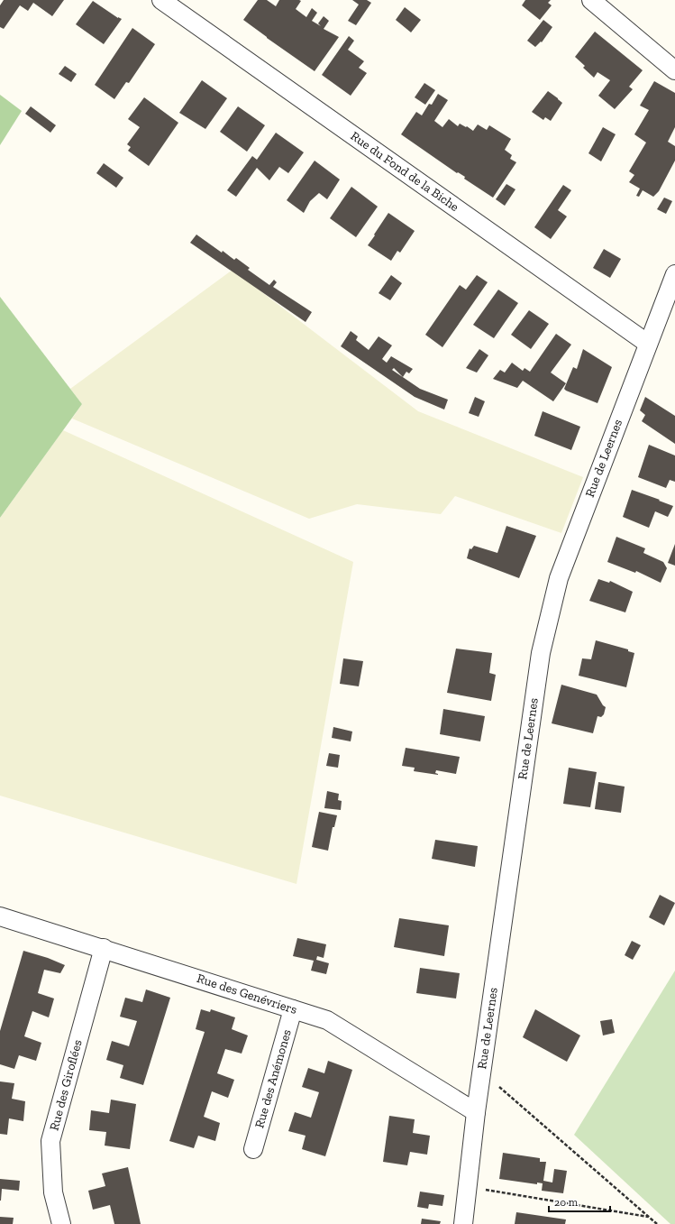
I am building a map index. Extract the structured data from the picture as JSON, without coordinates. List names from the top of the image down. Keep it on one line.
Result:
{"streets":{"street":["Rue du Fond de la Biche","Rue de Leernes","Rue des Genévriers","Rue des Anémones","Rue des Giroflées"]},"crossings":[["Rue du Fond de la Biche","Rue de Leernes"],["Rue de Leernes","Rue des Genévriers"],["Rue des Genévriers","Rue des Anémones"],["Rue des Genévriers","Rue des Giroflées"]],"scale_bar":"20 m"}
